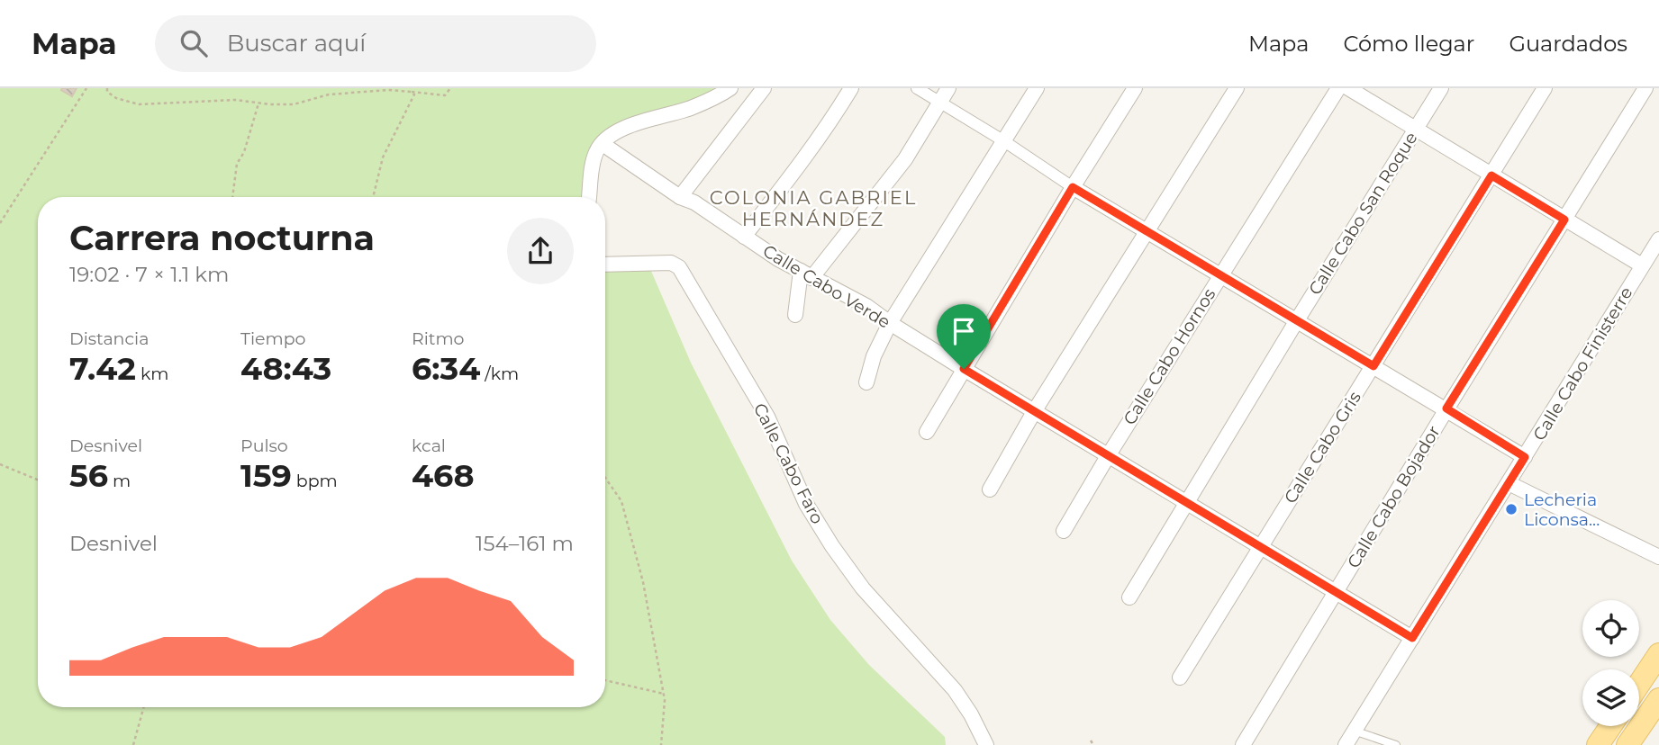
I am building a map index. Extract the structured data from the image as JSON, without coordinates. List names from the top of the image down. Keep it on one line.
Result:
{"streets":{"street":["Calle Cabo San Roque","Calle Cabo Verde","Calle Cabo Hornos","Calle Cabo Finisterre","Calle Cabo Gris","Calle Cabo Faro","Calle Cabo Bojador"]},"crossings":[["Calle Cabo San Roque","Calle Cabo Verde"],["Calle Cabo Verde","Calle Cabo Hornos"],["Calle Cabo Verde","Calle Cabo Finisterre"],["Calle Cabo Verde","Calle Cabo Gris"],["Calle Cabo Verde","Calle Cabo Bojador"]],"districts":["COLONIA GABRIEL HERNÁNDEZ"],"places":["Lecheria Liconsa..."],"page":{"header":"Mapa","search":"Buscar aquí","nav":["Mapa","Cómo llegar","Guardados"],"heading":["Carrera nocturna","19:02 · 7 × 1.1 km"],"stats":[["Distancia","7.42 km"],["Tiempo","48:43"],["Ritmo","6:34 /km"],["Desnivel","56 m"],["Pulso","159 bpm"],["kcal","468"]],"chart":["Desnivel","154–161 m"]}}
